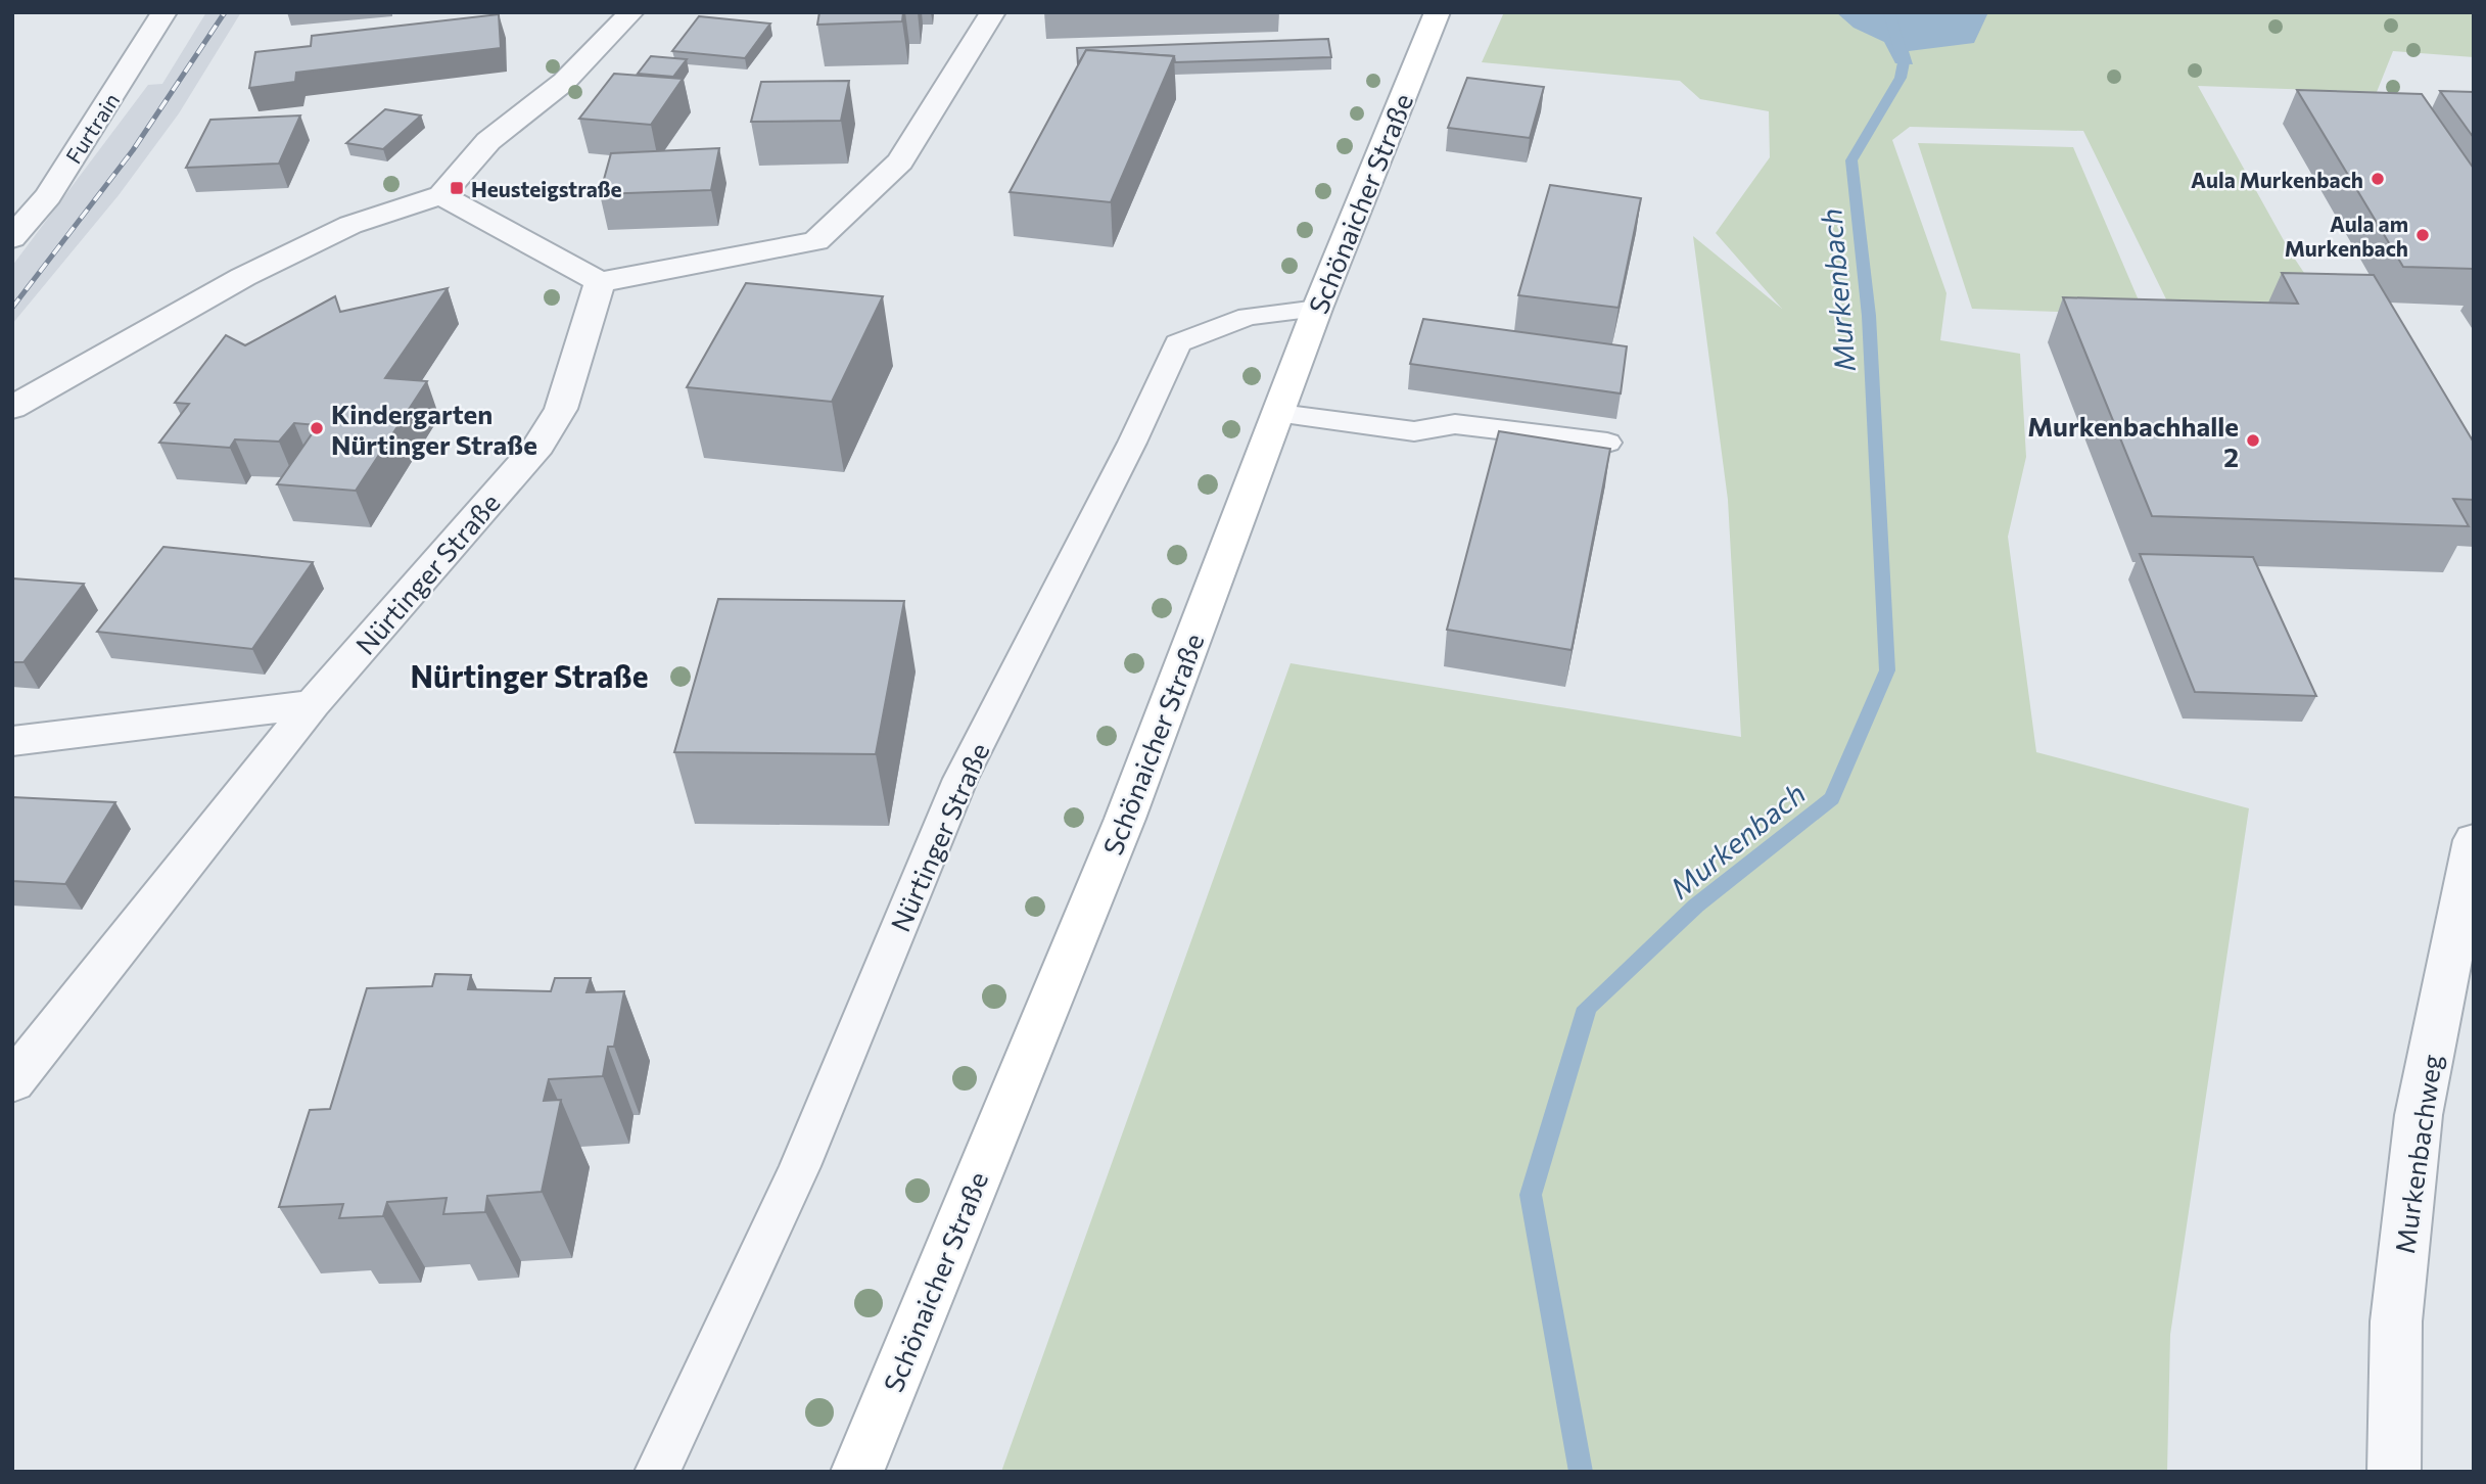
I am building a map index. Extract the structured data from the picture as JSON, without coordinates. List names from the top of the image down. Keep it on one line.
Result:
{"streets":{"main road":["Schönaicher Straße"],"street":["Furtrain","Nürtinger Straße","Murkenbachweg"]},"crossings":[["Schönaicher Straße","Nürtinger Straße"]],"districts":["Nürtinger Straße"],"water":["Murkenbach"],"places":{"other":["Aula Murkenbach","Aula am Murkenbach","Kindergarten Nürtinger Straße","Murkenbachhalle 2"],"transit":["Heusteigstraße"]}}
